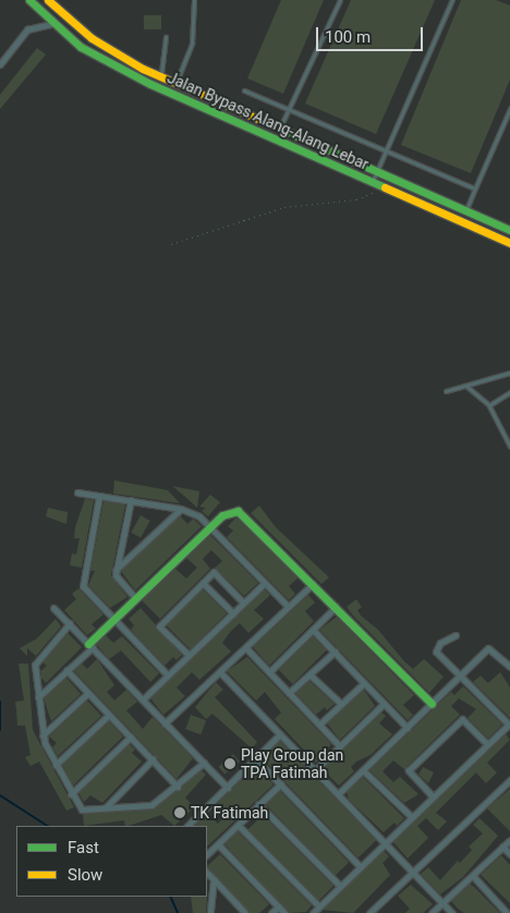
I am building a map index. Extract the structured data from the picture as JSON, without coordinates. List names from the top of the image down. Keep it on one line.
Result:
{"streets":{"main road":["Jalan Bypass Alang-Alang Lebar"]},"places":["Play Group dan TPA Fatimah","TK Fatimah"],"legend":["Fast","Slow"],"scale_bar":"100 m"}
